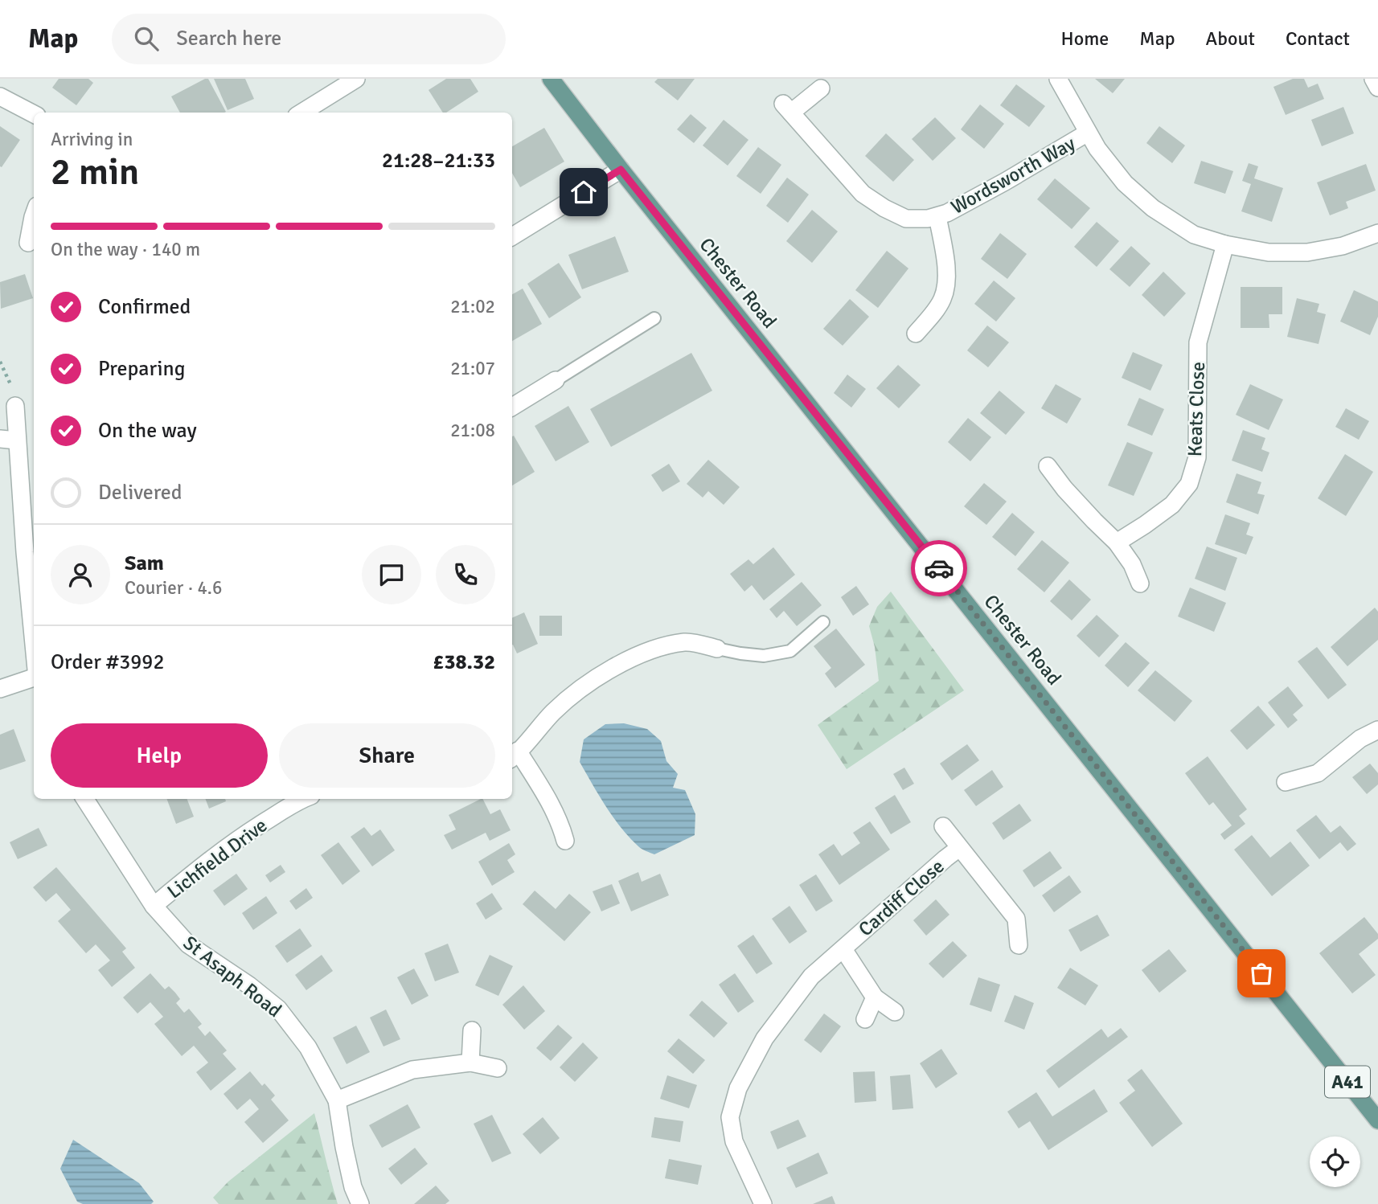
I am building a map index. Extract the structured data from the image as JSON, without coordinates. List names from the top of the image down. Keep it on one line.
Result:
{"streets":{"main road":["Chester Road","A41"],"street":["Wordsworth Way","Keats Close","Lichfield Drive","Cardiff Close","St Asaph Road"]},"crossings":[["Lichfield Drive","St Asaph Road"]],"page":{"header":"Map","search":"Search here","nav":["Home","Map","About","Contact"],"heading":["2 min","Arriving in","21:28–21:33"],"panel":["Sam","Courier · 4.6","Order #3992","£38.32"],"bar":"On the way · 140 m","list":[["Confirmed","21:02"],["Preparing","21:07"],["On the way","21:08"],"Delivered"],"buttons":["Help","Share"]}}
